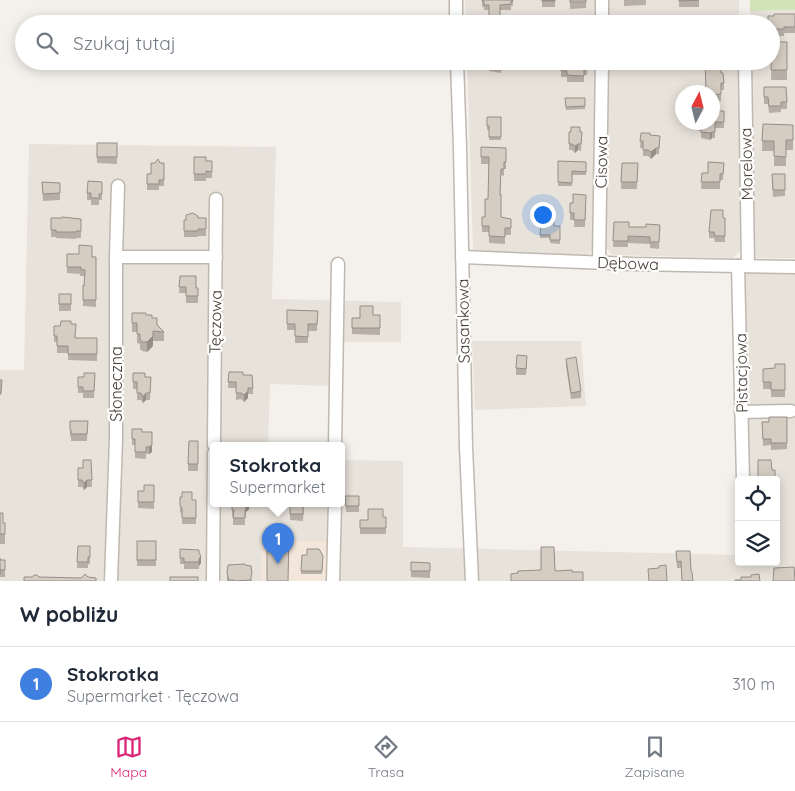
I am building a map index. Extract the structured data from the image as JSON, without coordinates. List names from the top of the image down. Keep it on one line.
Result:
{"streets":{"street":["Cisowa","Morelowa","Dębowa","Sasankowa","Tęczowa","Pistacjowa","Słoneczna"]},"crossings":[["Cisowa","Dębowa"],["Morelowa","Dębowa"],["Morelowa","Pistacjowa"],["Dębowa","Sasankowa"],["Dębowa","Pistacjowa"]],"north":"top","page":{"search":"Szukaj tutaj","popup":["Stokrotka","Supermarket"],"pins":"1","heading":"W pobliżu","list":[{"mark":"1","name":"Stokrotka","note":"Supermarket · Tęczowa","value":"310 m"}],"nav":["Mapa","Trasa","Zapisane"]}}
